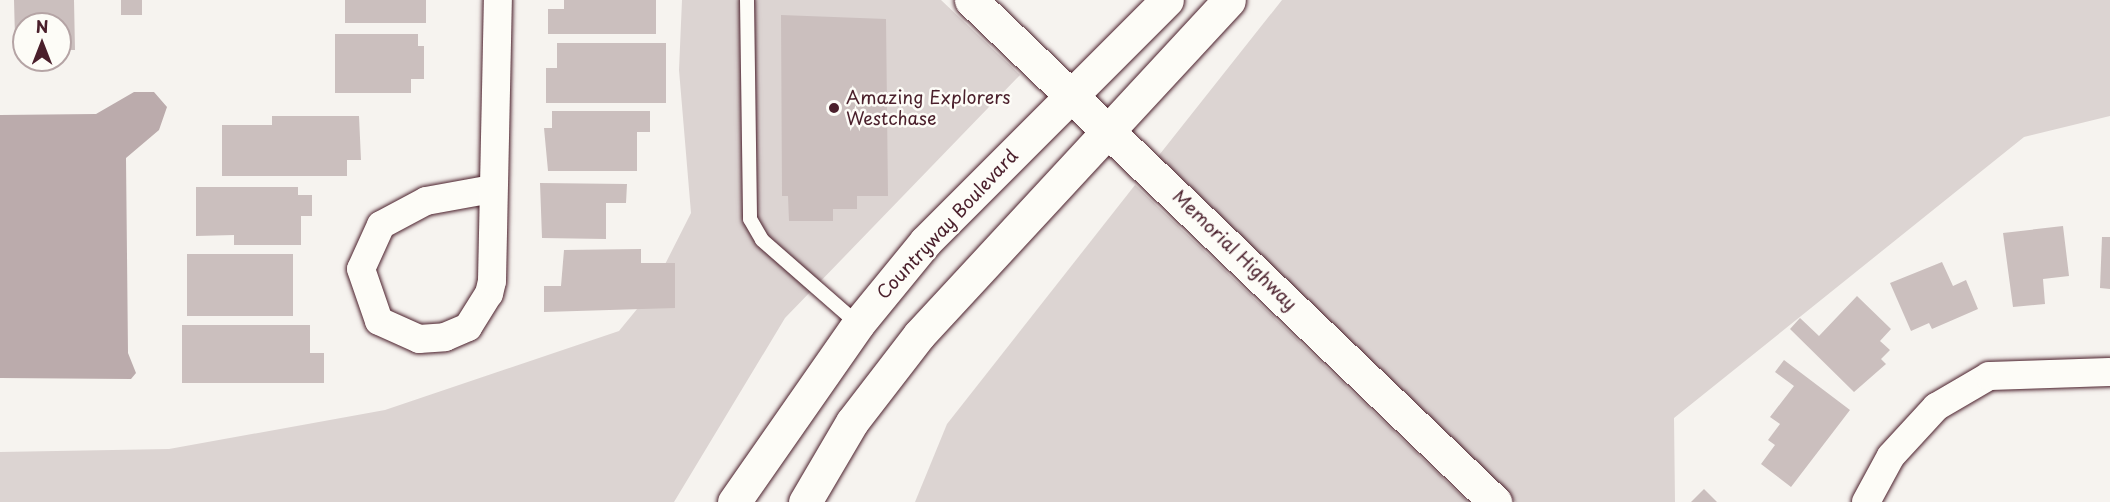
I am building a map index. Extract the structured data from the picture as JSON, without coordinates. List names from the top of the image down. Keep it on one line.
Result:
{"streets":{"street":["Countryway Boulevard","Memorial Highway"]},"crossings":[["Countryway Boulevard","Memorial Highway"]],"places":["Amazing Explorers Westchase"],"north":"top"}
